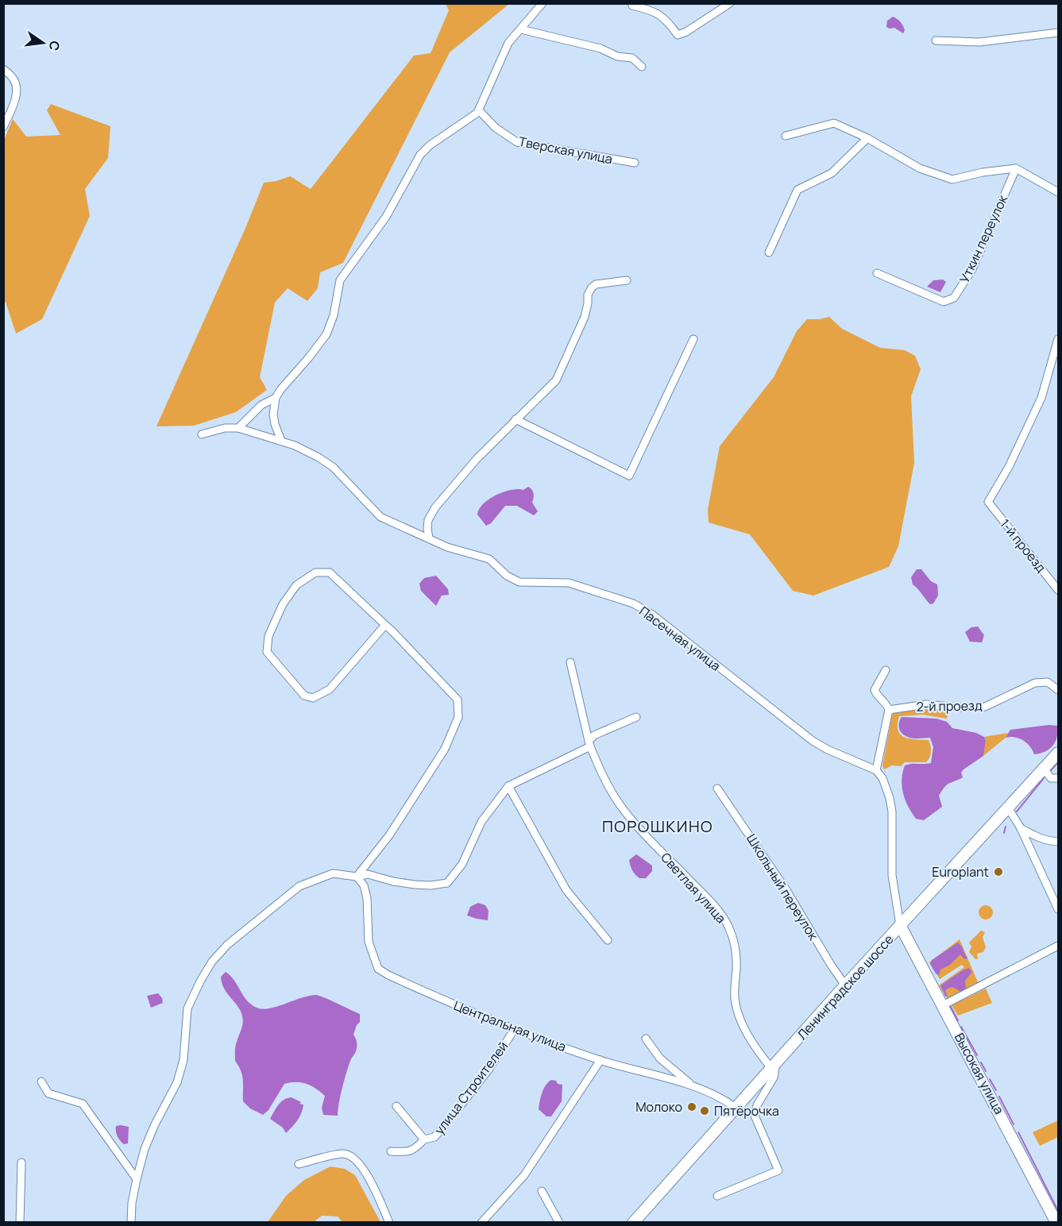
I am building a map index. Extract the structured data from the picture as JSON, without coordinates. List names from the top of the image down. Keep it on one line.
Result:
{"streets":{"main road":["Ленинградское шоссе","Высокая улица"],"street":["Тверская улица","Уткин переулок","1-й проезд","Пасечная улица","2-й проезд","Школьный переулок","Светлая улица","Центральная улица","улица Строителей"]},"crossings":[["Школьный переулок","Ленинградское шоссе"],["Светлая улица","Ленинградское шоссе"],["Ленинградское шоссе","Центральная улица"],["Ленинградское шоссе","Высокая улица"],["Центральная улица","улица Строителей"]],"districts":["ПОРОШКИНО"],"places":["Europlant","Молоко","Пятёрочка"],"north":"right"}
